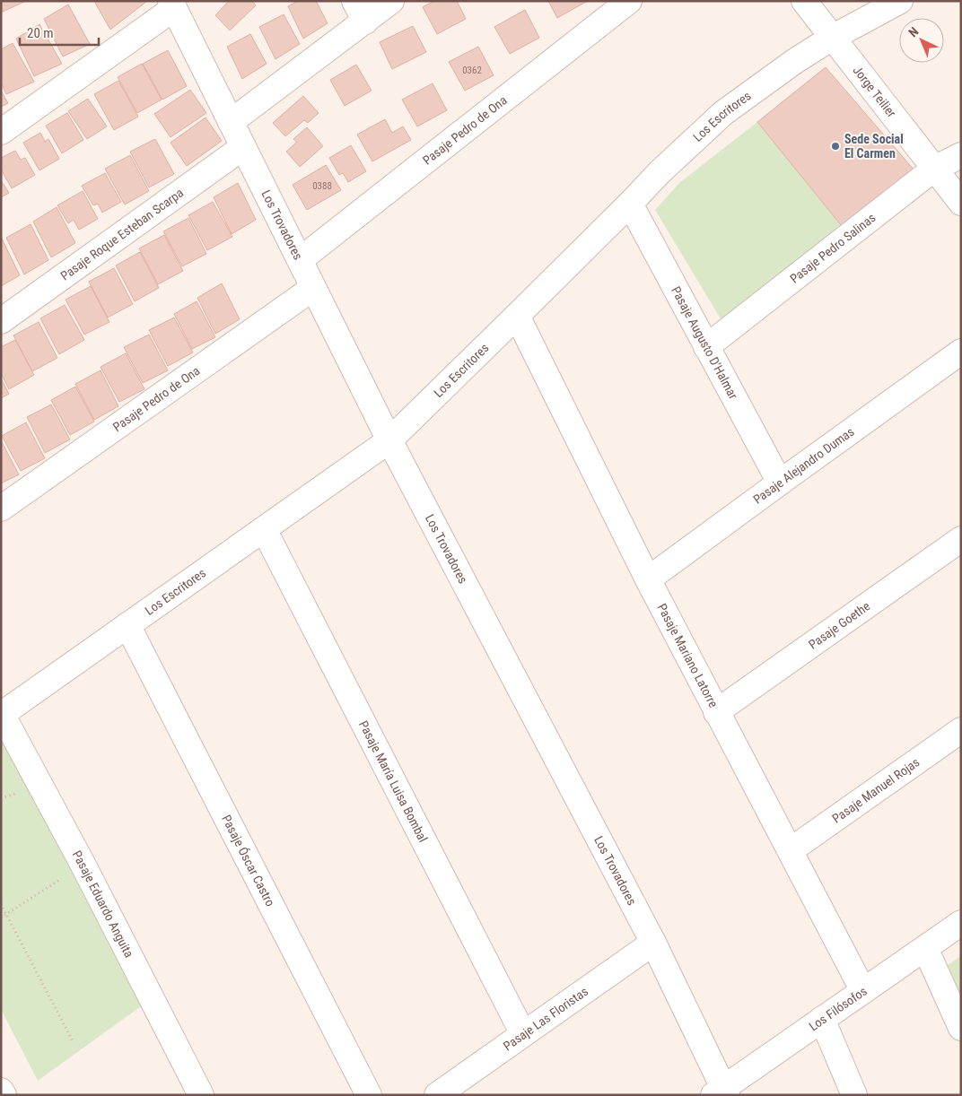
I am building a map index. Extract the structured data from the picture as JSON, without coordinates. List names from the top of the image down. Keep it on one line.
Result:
{"streets":{"street":["Jorge Teilier","Los Escritores","Pasaje Pedro de Ona","Los Trovadores","Pasaje Roque Esteban Scarpa","Pasaje Pedro Salinas","Pasaje Augusto D'Halmar","Pasaje Alejandro Dumas","Pasaje Goethe","Pasaje Mariano Latorre","Pasaje María Luisa Bombal","Pasaje Manuel Rojas","Pasaje Óscar Castro","Pasaje Eduardo Anguita","Los Filósofos","Pasaje Las Floristas"]},"crossings":[["Jorge Teilier","Los Escritores"],["Jorge Teilier","Pasaje Pedro Salinas"],["Los Escritores","Los Trovadores"],["Los Escritores","Pasaje Augusto D'Halmar"],["Los Escritores","Pasaje Mariano Latorre"],["Los Escritores","Pasaje María Luisa Bombal"],["Los Escritores","Pasaje Óscar Castro"],["Los Escritores","Pasaje Eduardo Anguita"],["Pasaje Pedro de Ona","Los Trovadores"],["Los Trovadores","Pasaje Roque Esteban Scarpa"],["Los Trovadores","Los Filósofos"],["Los Trovadores","Pasaje Las Floristas"],["Pasaje Pedro Salinas","Pasaje Augusto D'Halmar"],["Pasaje Augusto D'Halmar","Pasaje Alejandro Dumas"],["Pasaje Alejandro Dumas","Pasaje Mariano Latorre"],["Pasaje Goethe","Pasaje Mariano Latorre"],["Pasaje Mariano Latorre","Pasaje Manuel Rojas"],["Pasaje Mariano Latorre","Los Filósofos"],["Pasaje María Luisa Bombal","Pasaje Las Floristas"]],"places":["Sede Social El Carmen"],"house_numbers":["0362","0388"],"scale_bar":"20 m","north":"top left"}
